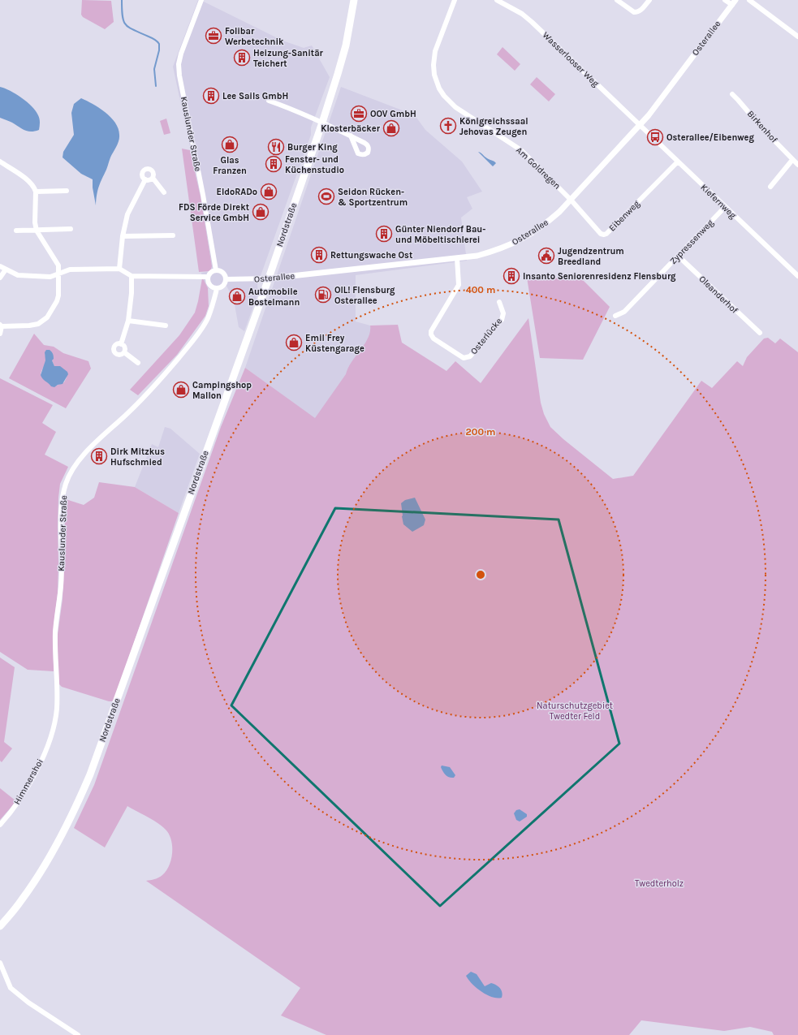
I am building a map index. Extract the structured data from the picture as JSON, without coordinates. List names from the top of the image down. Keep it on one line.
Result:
{"streets":{"main road":["Nordstraße"],"street":["Osterallee","Wasserlooser Weg","Birkenhof","Kauslunder Straße","Am Goldregen","Kiefernweg","Eibenweg","Zypressenweg","Oleanderhof","Osterlücke","Himmershoi"]},"crossings":[["Osterallee","Wasserlooser Weg"],["Osterallee","Kauslunder Straße"],["Osterallee","Am Goldregen"],["Osterallee","Kiefernweg"],["Osterallee","Eibenweg"],["Osterallee","Nordstraße"],["Osterallee","Osterlücke"],["Wasserlooser Weg","Kiefernweg"],["Kauslunder Straße","Himmershoi"],["Am Goldregen","Eibenweg"],["Kiefernweg","Eibenweg"],["Kiefernweg","Zypressenweg"],["Zypressenweg","Oleanderhof"]],"parks":["Naturschutzgebiet Twedter Feld","Twedterholz"],"places":{"office":["Folibar Werbetechnik","OOV GmbH"],"building":["Heizung-Sanitär Teichert","Lee Sails GmbH","Fenster- und Küchenstudio","Günter Niendorf Bau- und Möbeltischlerei","Rettungswache Ost","Insanto Seniorenresidenz Flensburg","Dirk Mitzkus Hufschmied"],"church":["Königreichssaal Jehovas Zeugen"],"shop":["Klosterbäcker","Glas Franzen","EldoRADo","FDS Förde Direkt Service GmbH","Automobile Bostelmann","Emil Frey Küstengarage","Campingshop Mallon"],"bus stop":["Osterallee/Eibenweg"],"restaurant":["Burger King"],"sports":["Seidon Rücken- & Sportzentrum"],"public building":["Jugendzentrum Breedland"],"fuel station":["OIL! Flensburg Osterallee"]},"rings":["400 m","200 m"]}
